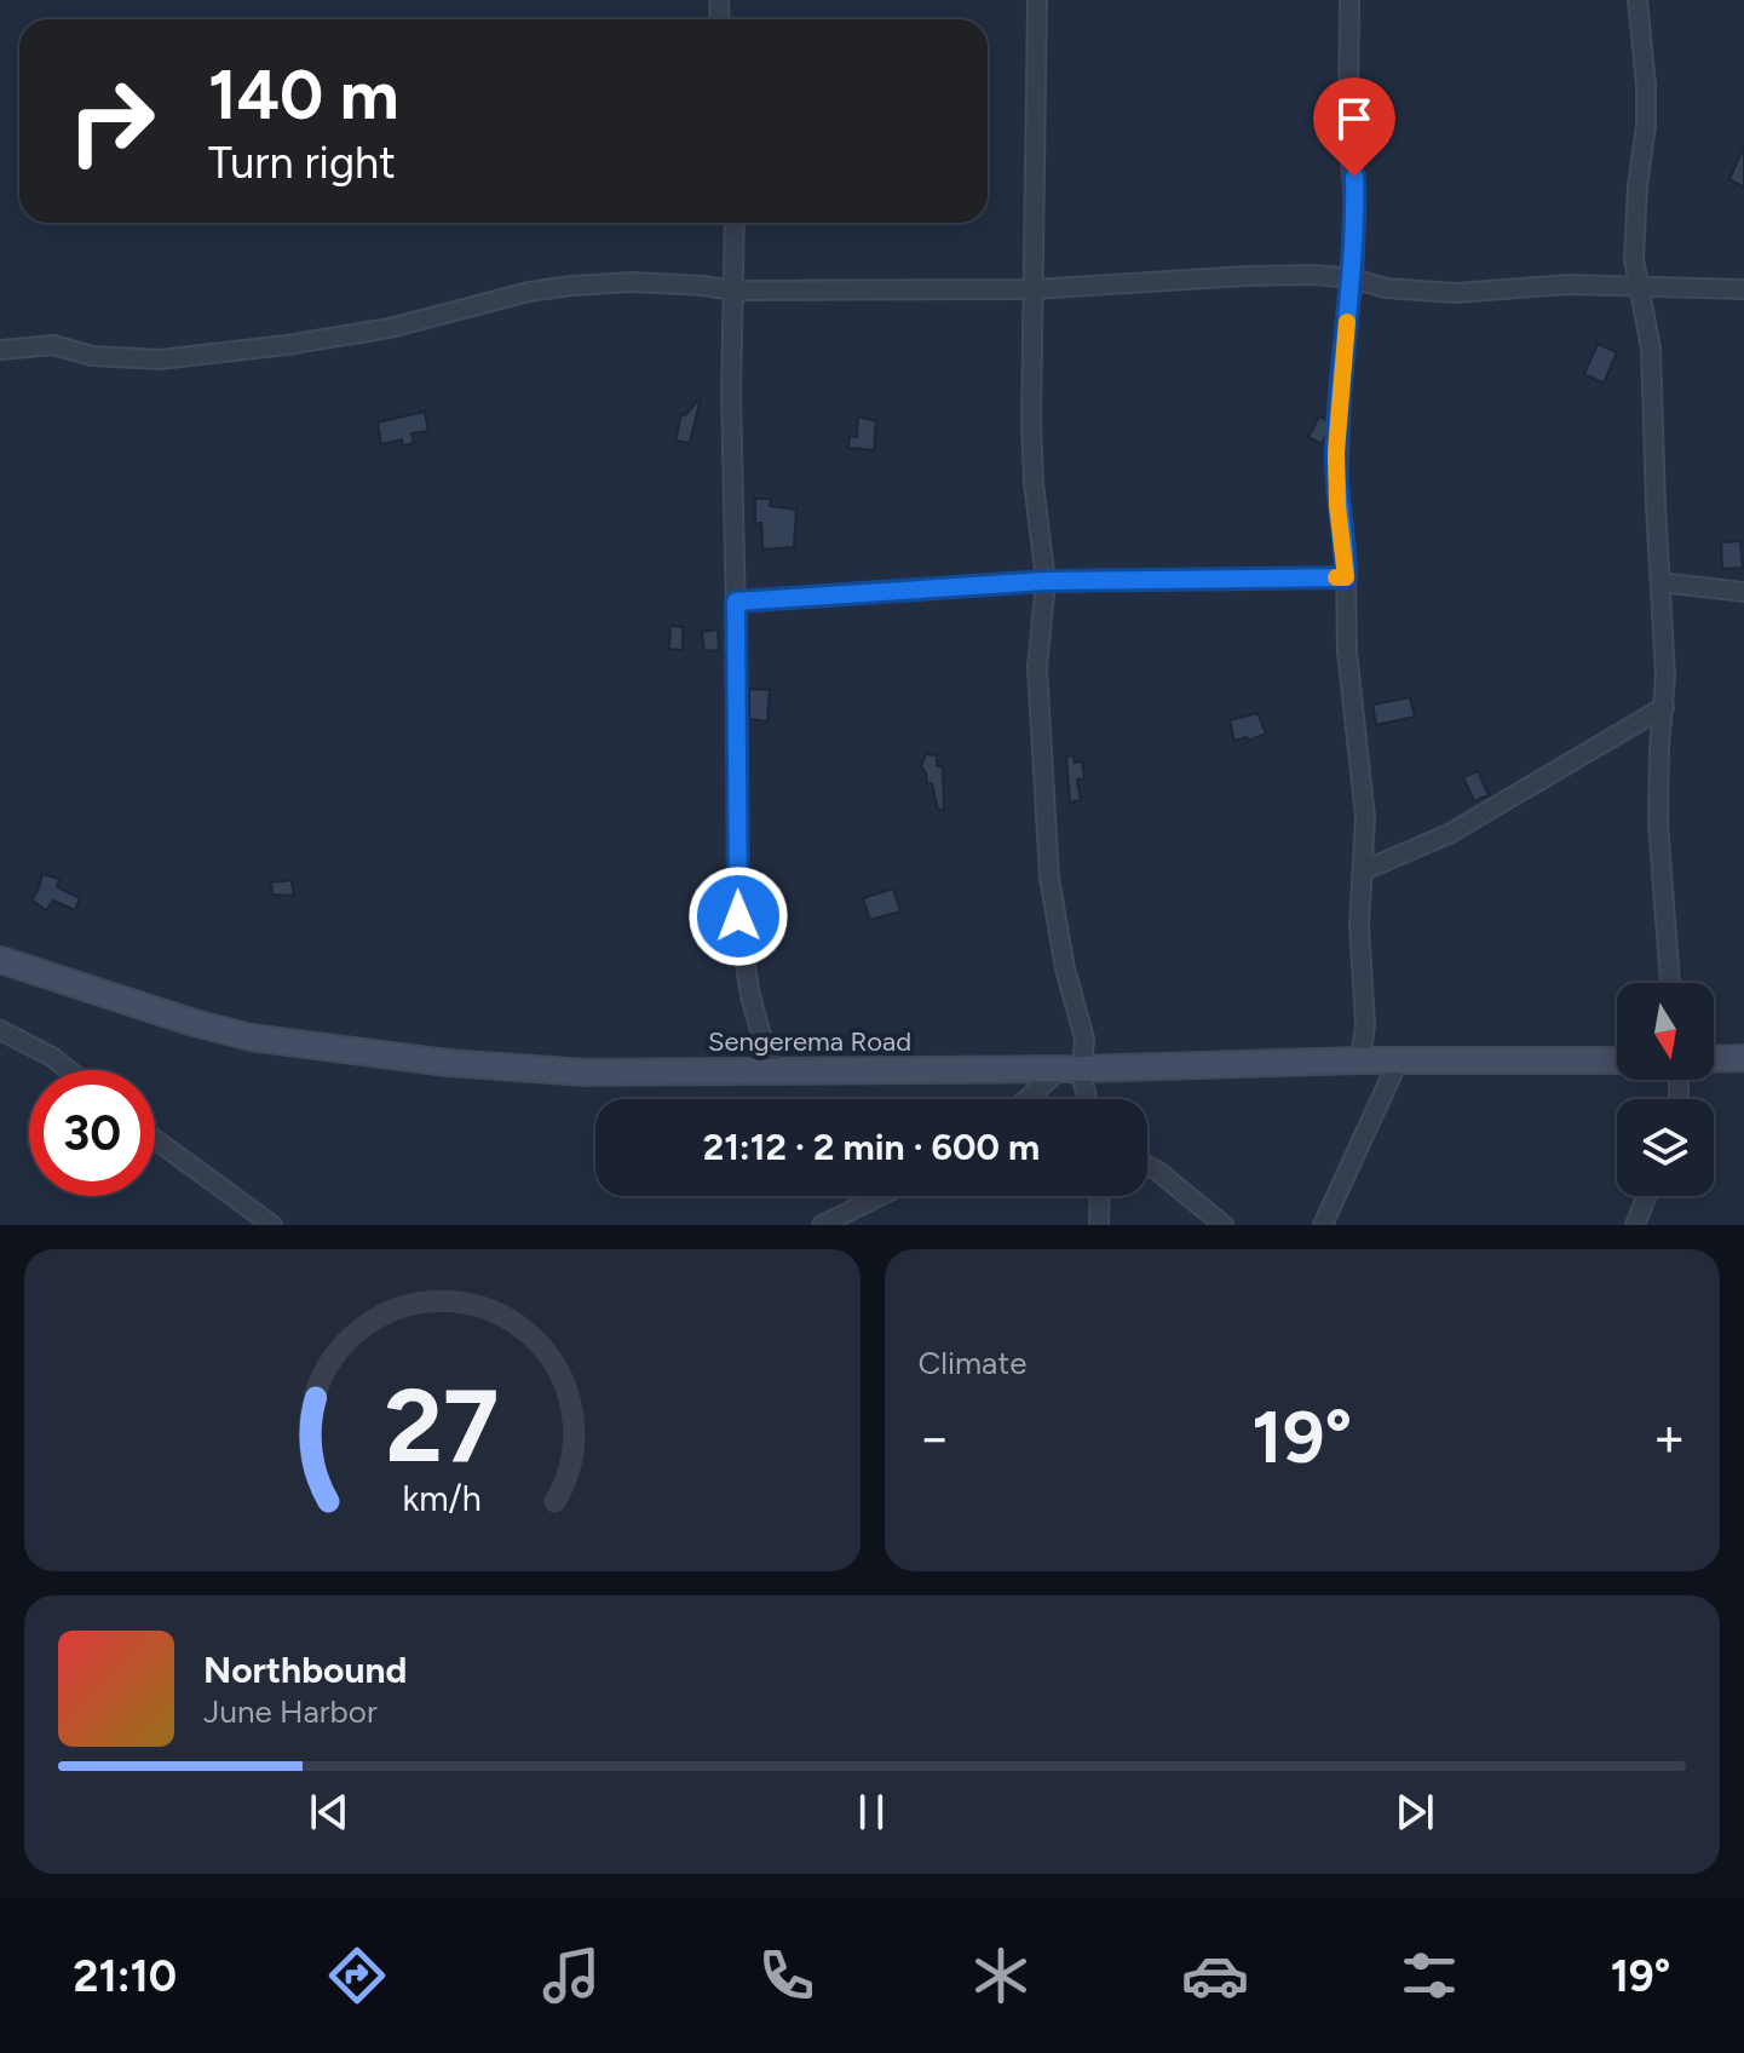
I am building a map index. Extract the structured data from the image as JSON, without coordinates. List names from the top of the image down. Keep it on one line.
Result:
{"streets":{"main road":["Sengerema Road"]},"north":"bottom","page":{"turn":["140 m","Turn right"],"limit":"30","trip":"21:12 · 2 min · 600 m","tile":"Climate","heat":["−","19°","+"],"song":["Northbound","June Harbor"],"tabs":["21:10","19°"],"gauge":["27","km/h"]}}
